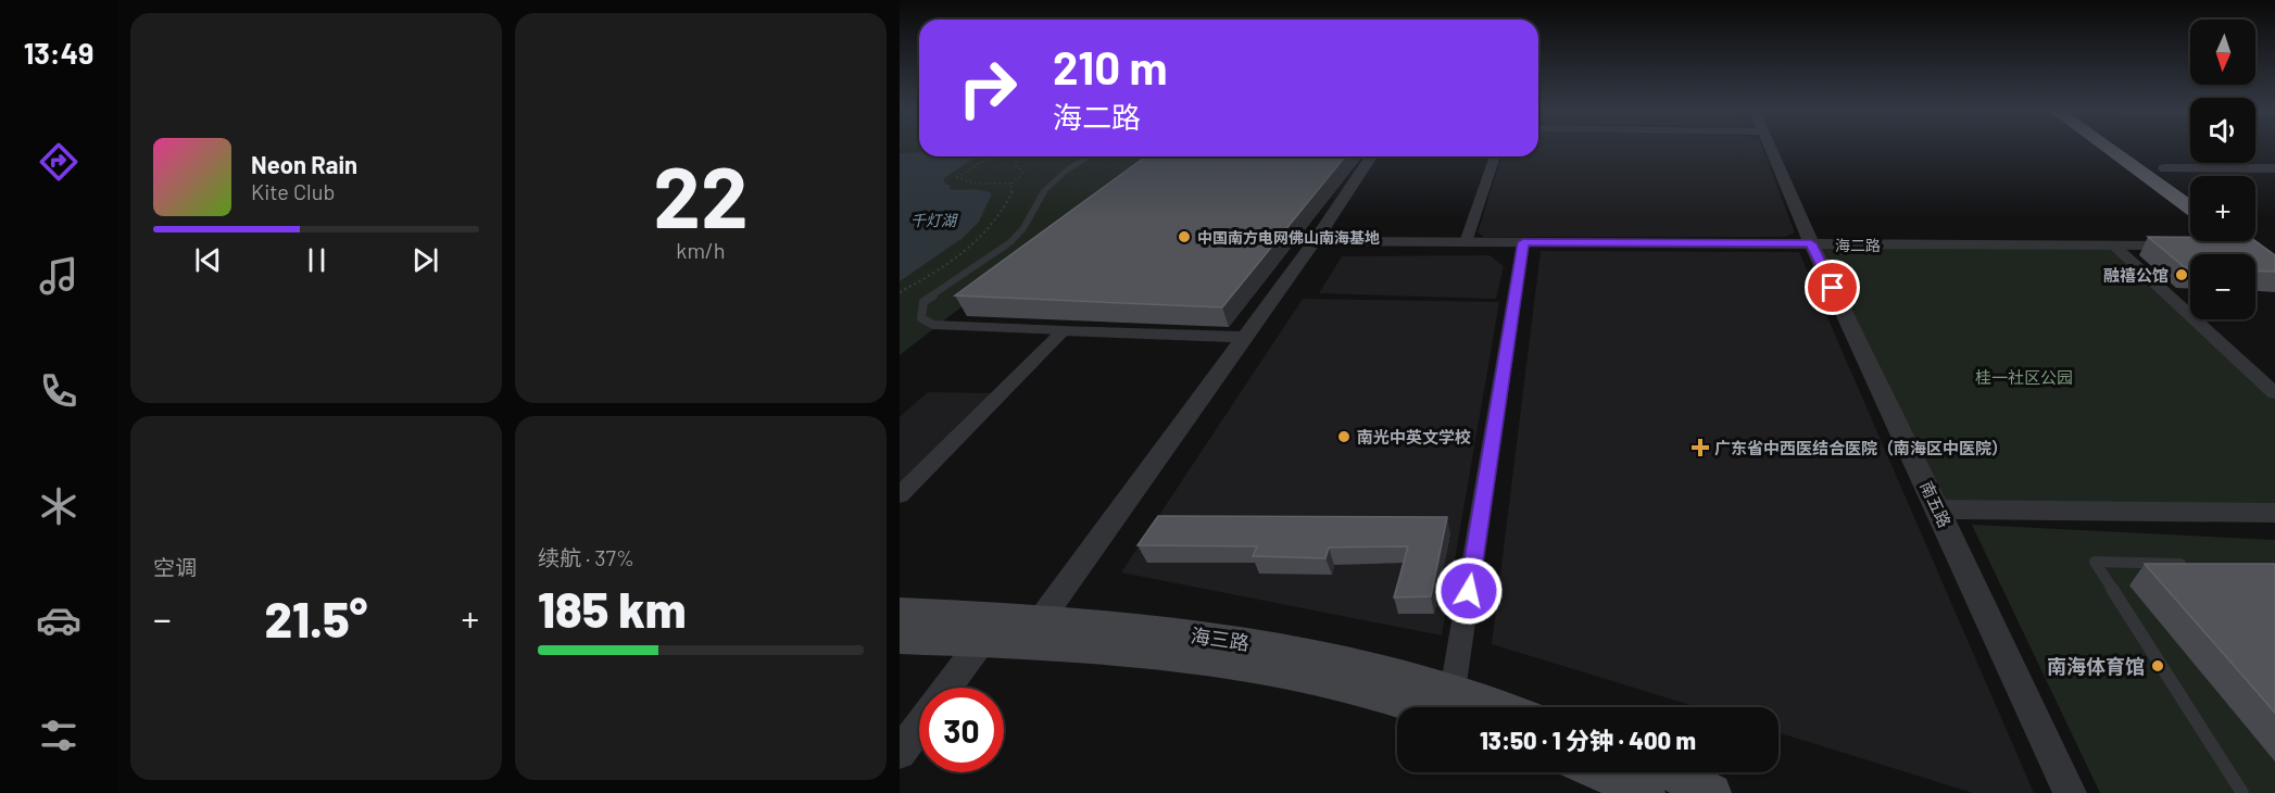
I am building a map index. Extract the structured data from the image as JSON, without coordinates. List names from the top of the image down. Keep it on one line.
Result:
{"streets":{"main road":["海三路"],"street":["海二路","南五路"]},"crossings":[["海二路","南五路"]],"water":["千灯湖"],"parks":["桂一社区公园"],"places":{"other":["中国南方电网佛山南海基地","融禧公馆","南光中英文学校","南海体育馆"],"health":["广东省中西医结合医院（南海区中医院）"]},"north":"bottom","page":{"tabs":"13:49","tile":[["22","km/h"],"空调",["续航 · 37%","185 km"]],"map_buttons":["+","−"],"turn":["210 m","海二路"],"song":["Neon Rain","Kite Club"],"heat":["−","21.5°","+"],"limit":"30","trip":"13:50 · 1 分钟 · 400 m"}}
